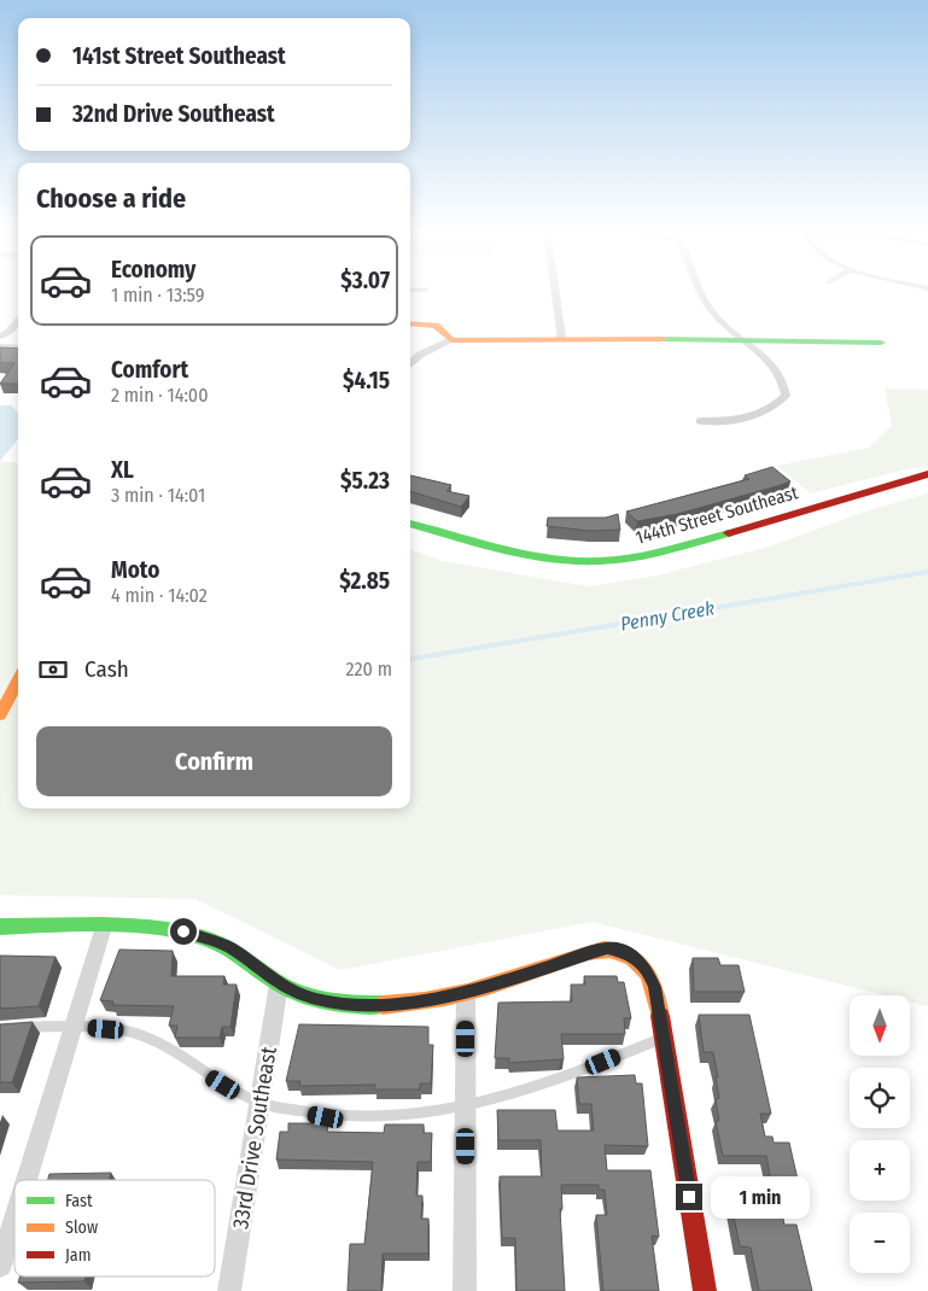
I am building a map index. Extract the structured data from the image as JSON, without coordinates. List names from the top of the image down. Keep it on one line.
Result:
{"streets":{"street":["144th Street Southeast","33rd Drive Southeast"]},"water":["Penny Creek"],"legend":["Fast","Slow","Jam"],"north":"bottom","page":{"banner":["141st Street Southeast","32nd Drive Southeast"],"heading":"Choose a ride","list":[{"name":"Economy","note":"1 min · 13:59","value":"$3.07"},{"name":"Comfort","note":"2 min · 14:00","value":"$4.15"},{"name":"XL","note":"3 min · 14:01","value":"$5.23"},{"name":"Moto","note":"4 min · 14:02","value":"$2.85"}],"pay":["Cash","220 m"],"buttons":"Confirm","map_buttons":["+","−"],"bubble":"1 min"}}
